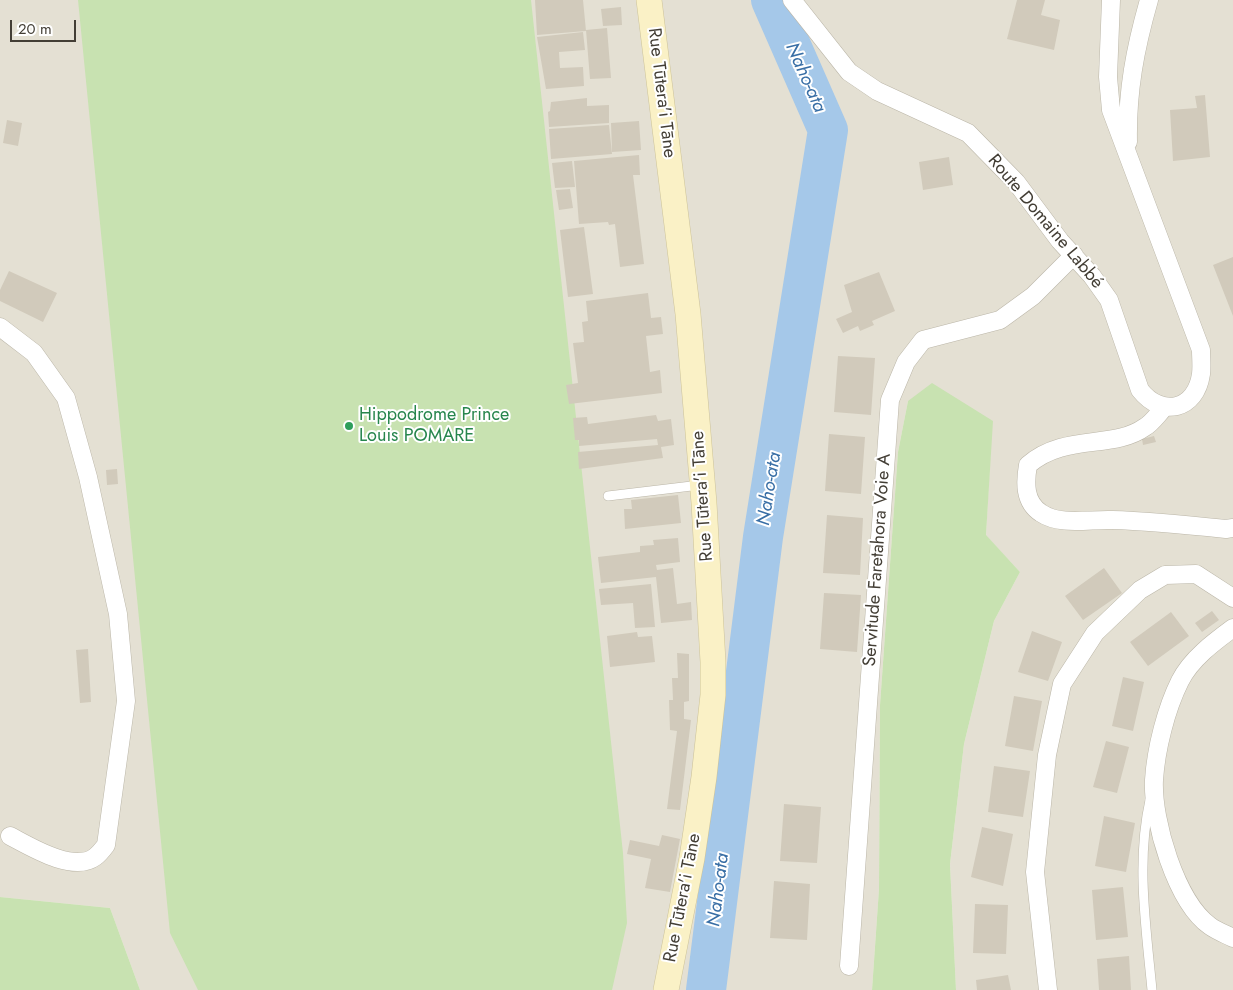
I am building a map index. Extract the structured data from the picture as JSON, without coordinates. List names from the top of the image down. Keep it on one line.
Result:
{"streets":{"street":["Rue Tūtera'i Tāne","Route Domaine Labbé","Servitude Faretahora Voie A"]},"crossings":[["Route Domaine Labbé","Servitude Faretahora Voie A"]],"water":["Naho-ata"],"places":["Hippodrome Prince Louis POMARE"],"scale_bar":"20 m"}
